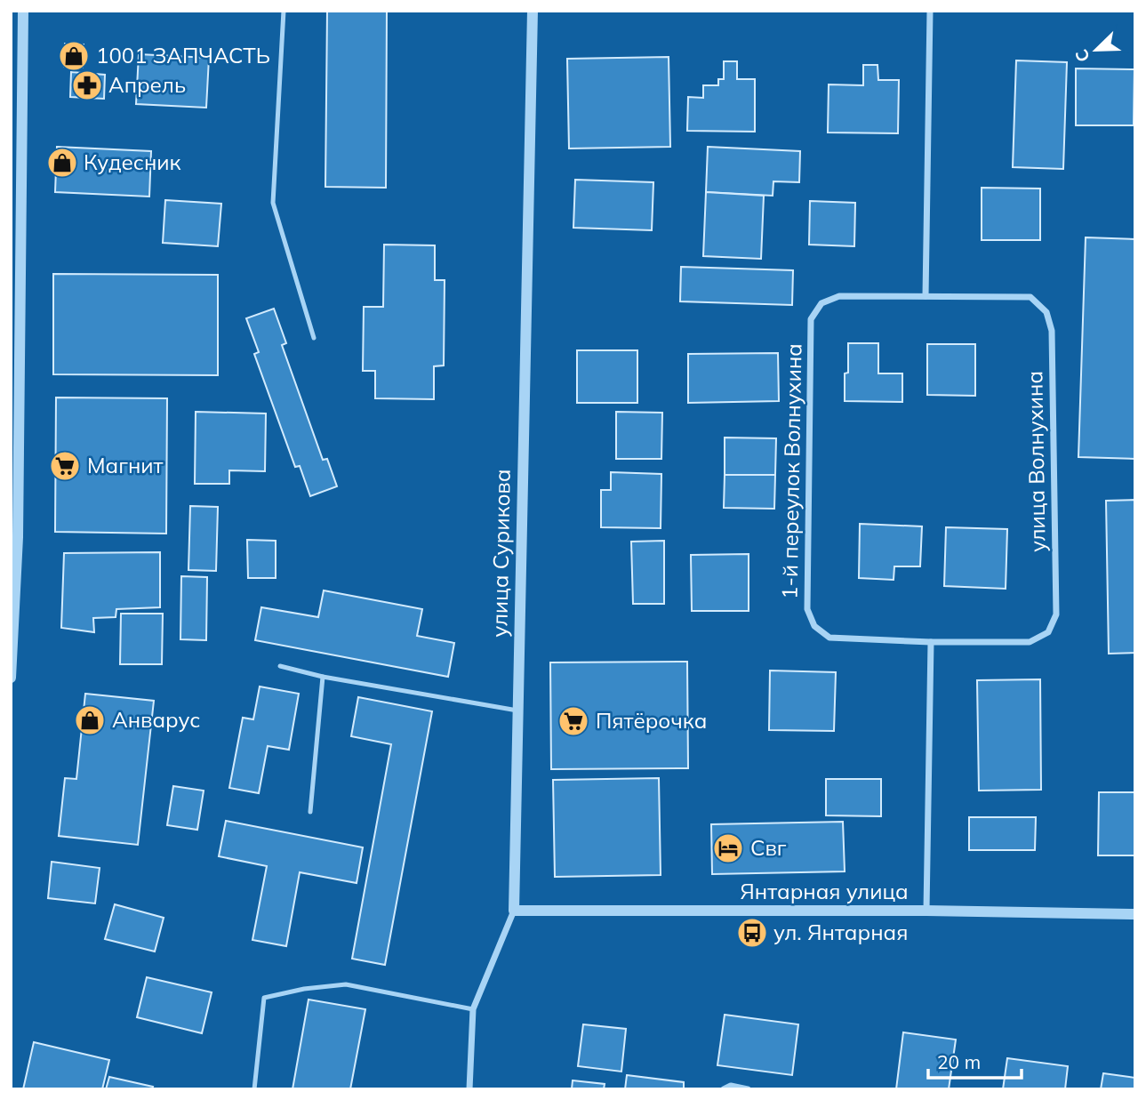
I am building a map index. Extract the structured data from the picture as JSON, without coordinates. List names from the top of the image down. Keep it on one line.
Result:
{"streets":{"street":["улица Волнухина","1-й переулок Волнухина","улица Сурикова","Янтарная улица"]},"crossings":[["улица Волнухина","1-й переулок Волнухина"],["улица Сурикова","Янтарная улица"]],"places":{"shop":["1001 ЗАПЧАСТЬ","Кудесник","Анварус"],"pharmacy":["Апрель"],"supermarket":["Магнит","Пятёрочка"],"hotel":["Свг"],"bus stop":["ул. Янтарная"]},"scale_bar":"20 m","north":"bottom left"}
